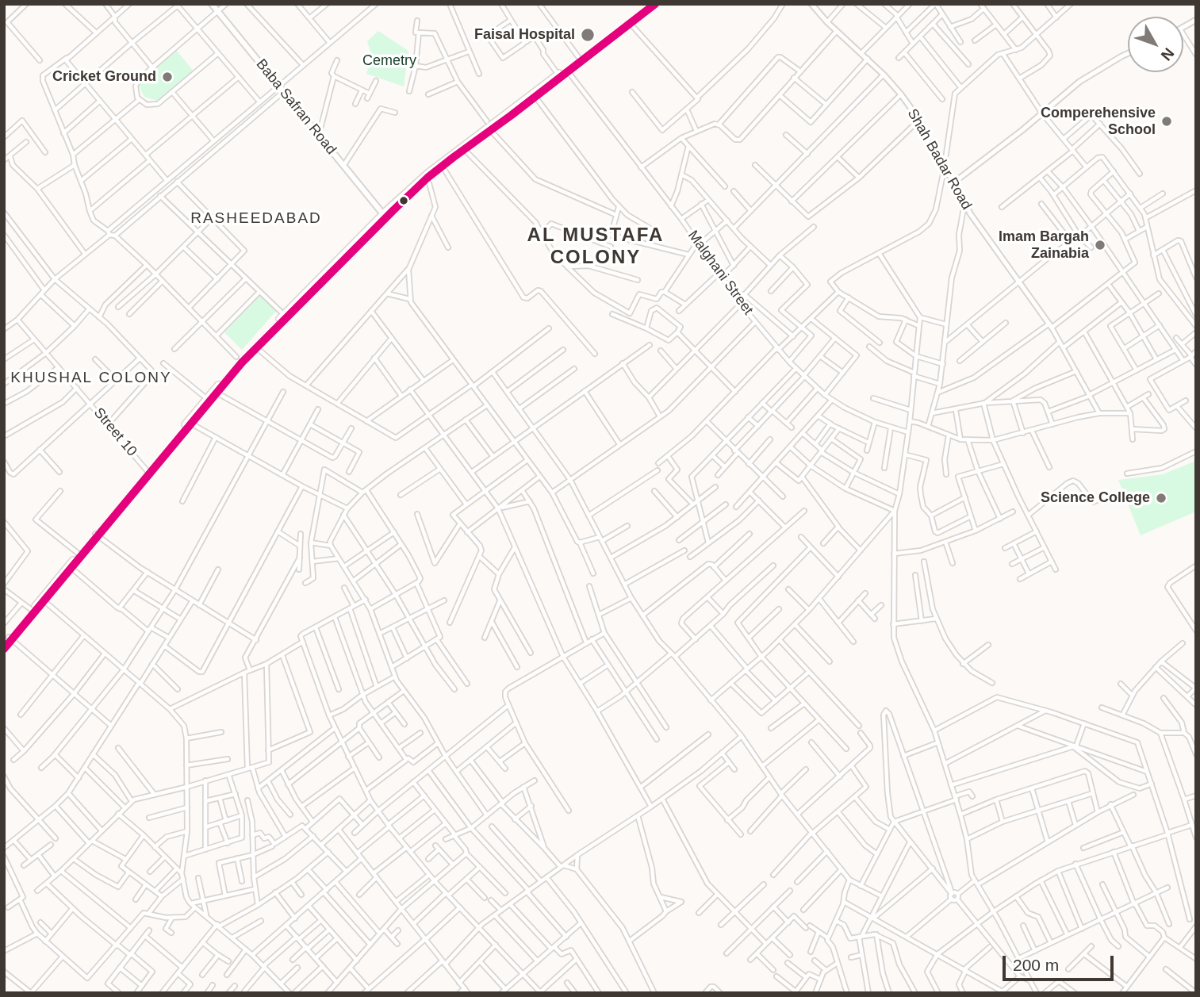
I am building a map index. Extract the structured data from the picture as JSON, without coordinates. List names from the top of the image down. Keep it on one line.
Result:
{"streets":{"main road":["Baba Safran Road"],"street":["Shah Badar Road","Malghani Street","Street 10"]},"districts":["RASHEEDABAD","AL MUSTAFA COLONY","KHUSHAL COLONY"],"parks":["Cemetry"],"places":["Faisal Hospital","Cricket Ground","Comperehensive School","Imam Bargah Zainabia","Science College"],"scale_bar":"200 m","north":"bottom right"}
